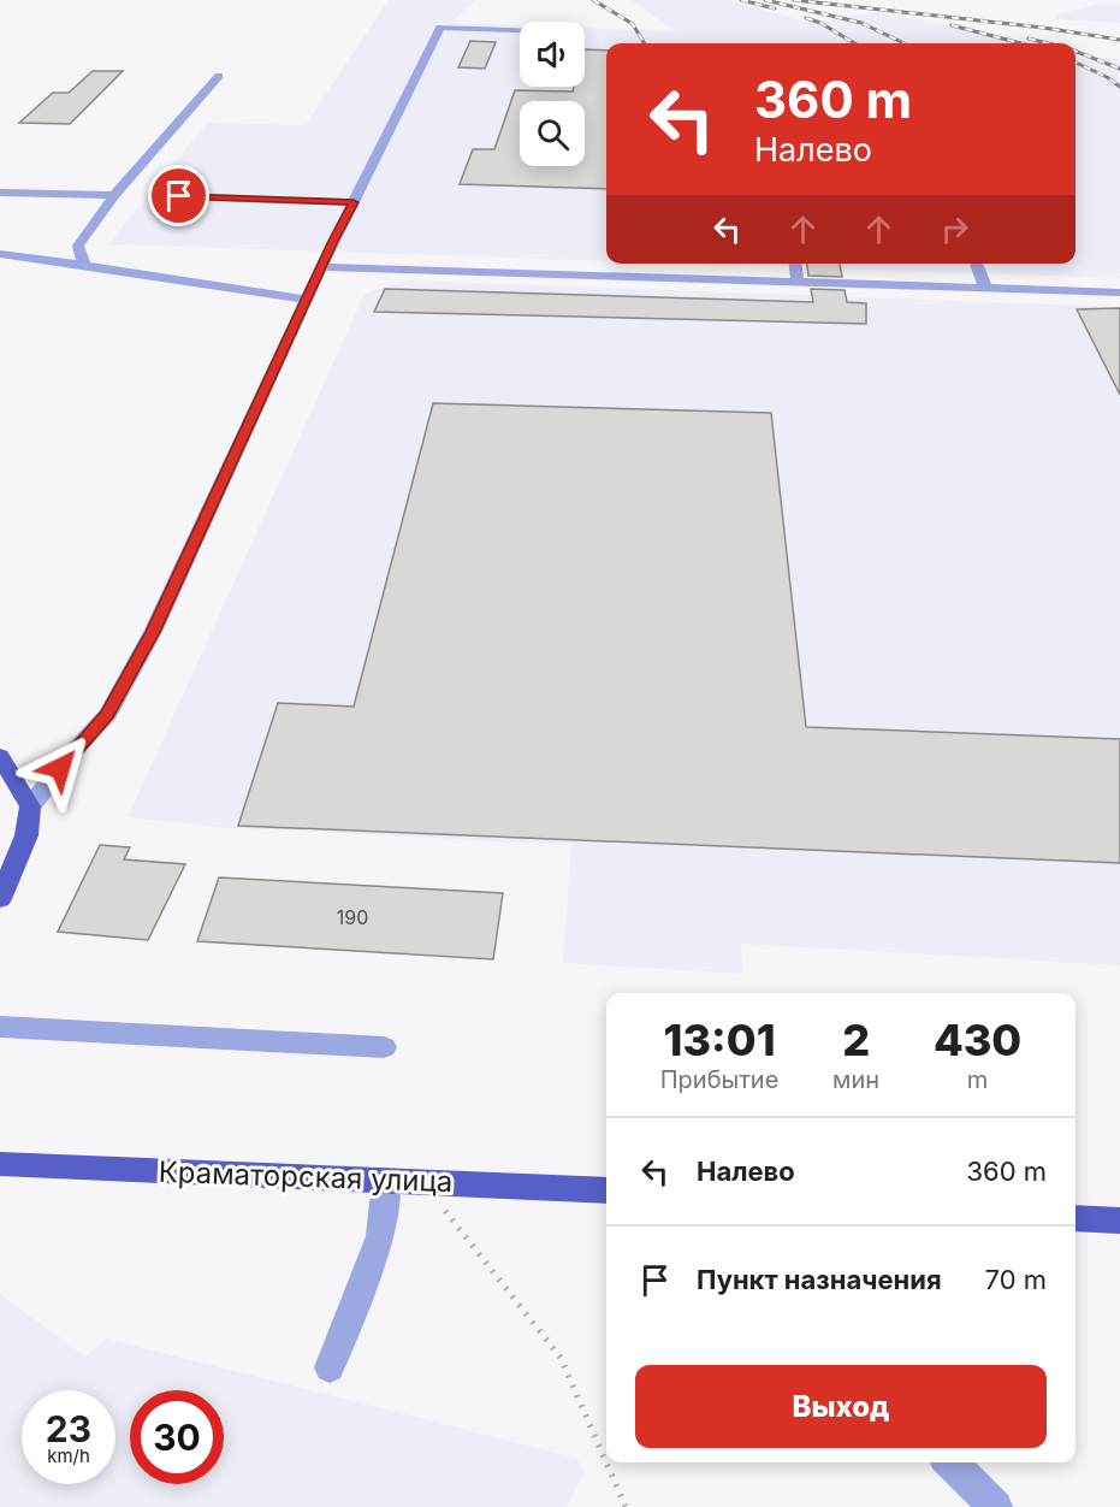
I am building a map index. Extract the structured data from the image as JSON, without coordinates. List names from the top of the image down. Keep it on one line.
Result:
{"streets":{"main road":["Краматорская улица"]},"house_numbers":["190"],"page":{"turn":["360 m","Налево"],"eta":["13:01","Прибытие","2","мин","430","m"],"list":[{"name":"Налево","value":"360 m"},{"name":"Пункт назначения","value":"70 m"}],"buttons":"Выход","speed":"23 km/h","limit":"30"}}
